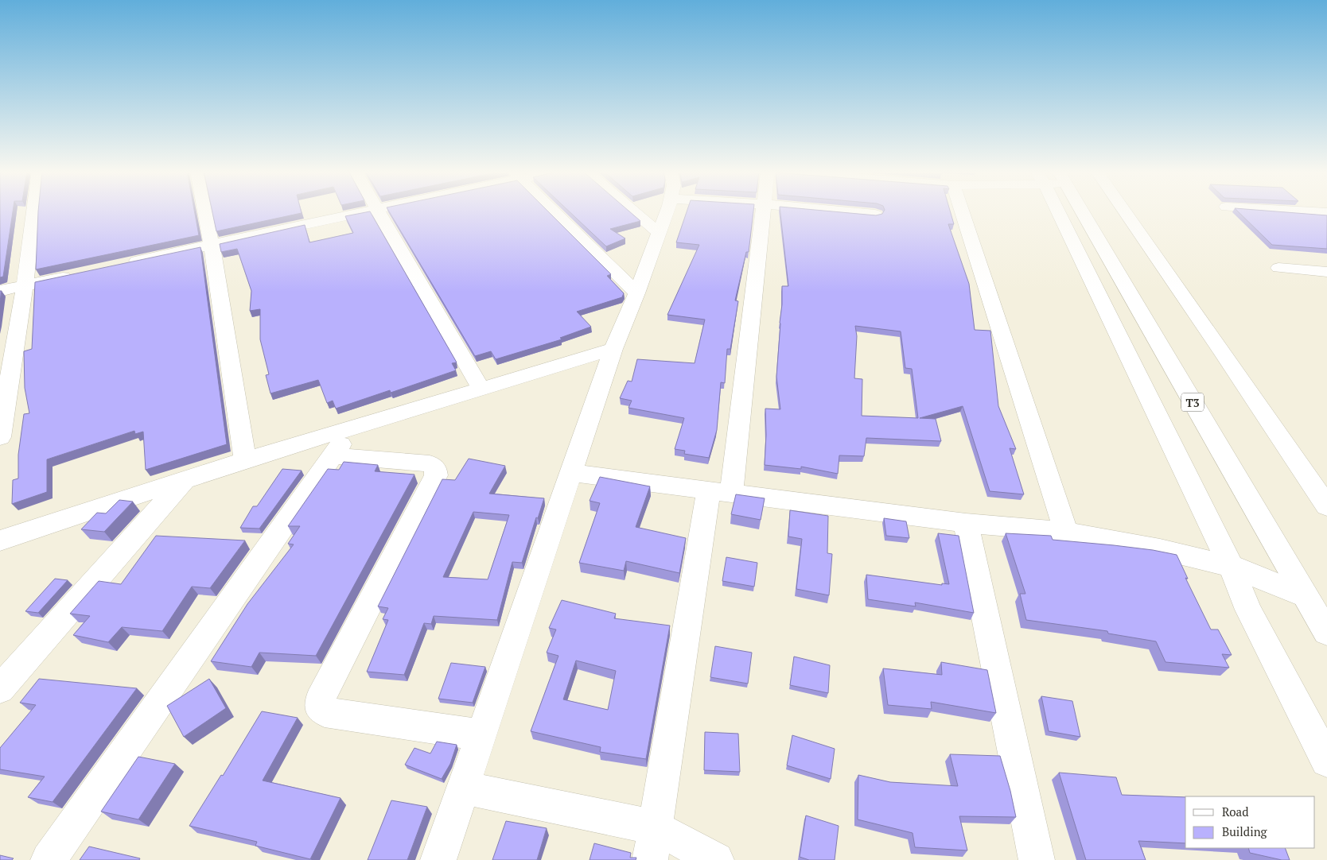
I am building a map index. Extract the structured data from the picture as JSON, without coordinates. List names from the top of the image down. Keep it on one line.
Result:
{"streets":{"main road":["T3"]},"legend":["Road","Building"]}
